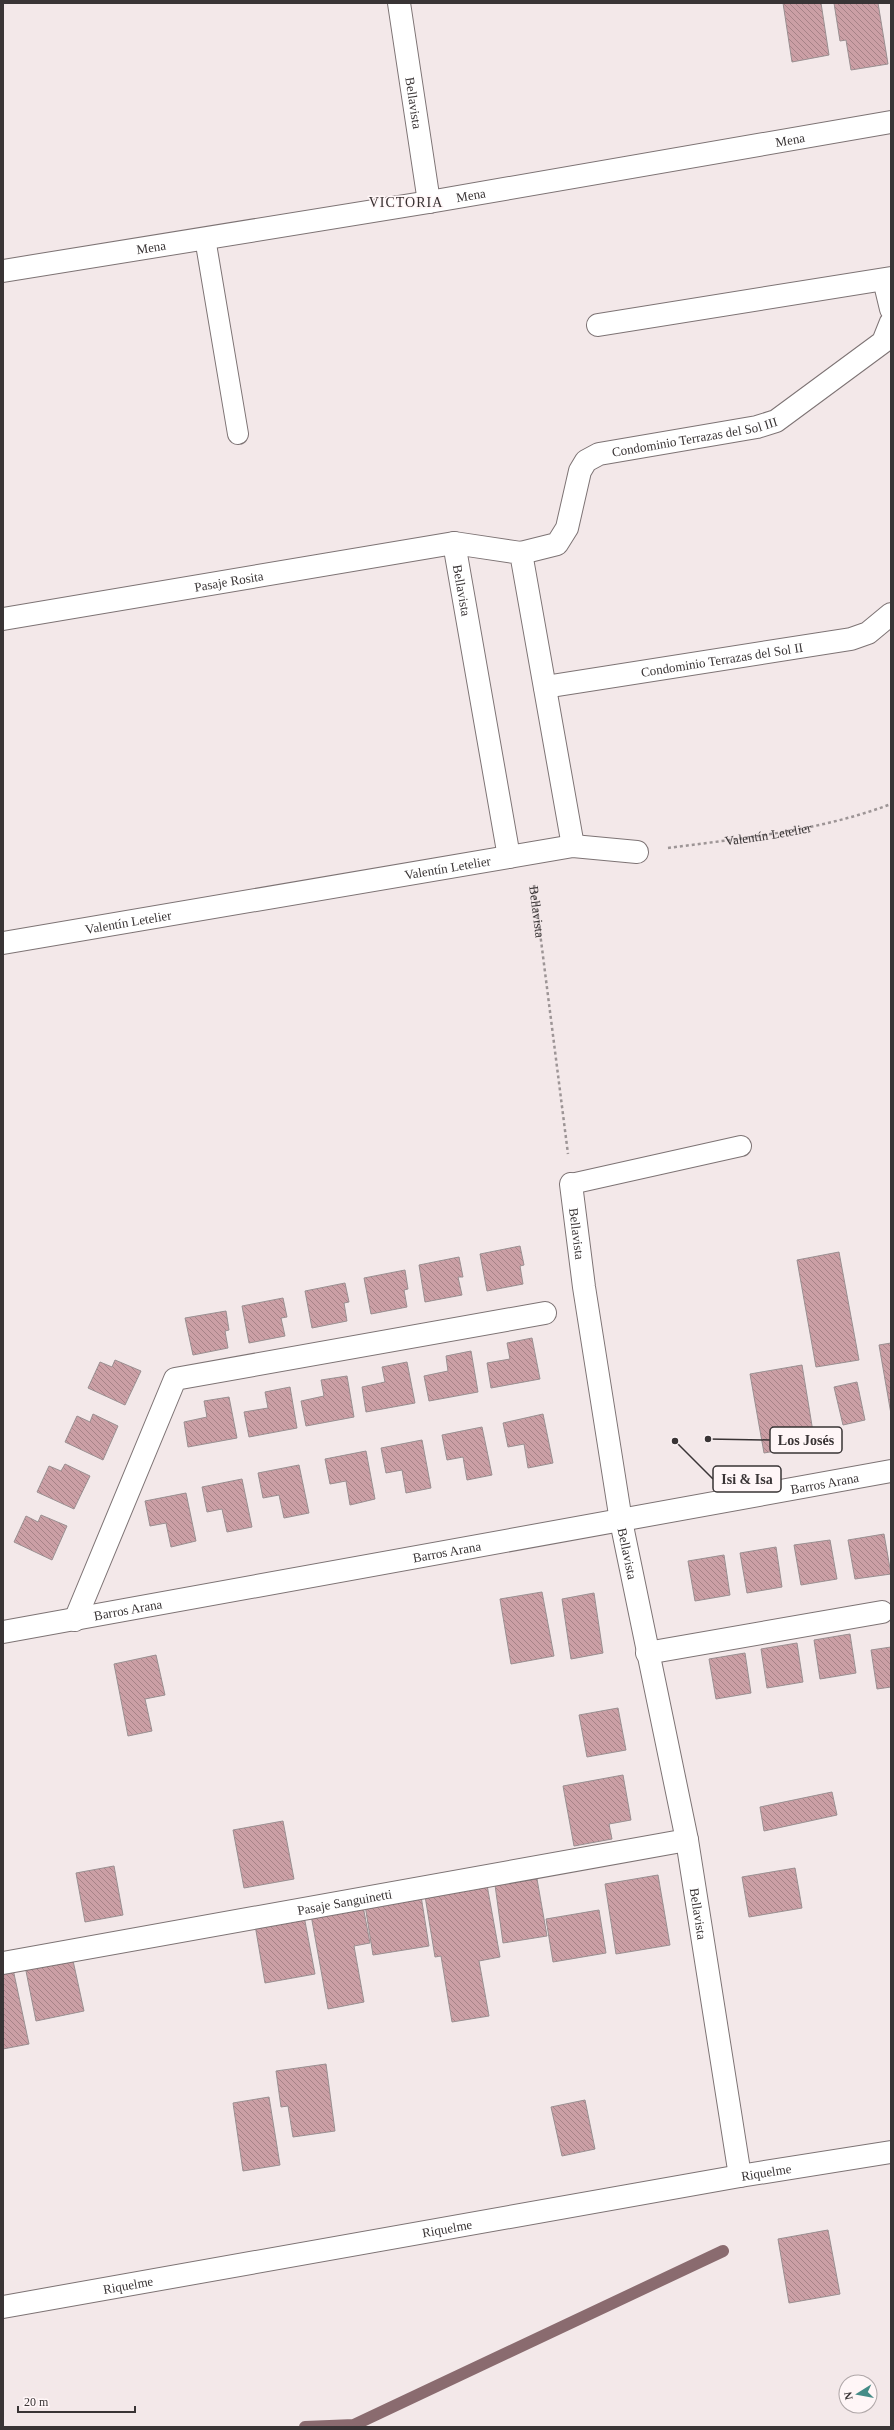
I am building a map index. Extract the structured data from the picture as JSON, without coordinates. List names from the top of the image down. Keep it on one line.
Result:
{"streets":{"street":["Bellavista","Mena","Condominio Terrazas del Sol III","Pasaje Rosita","Condominio Terrazas del Sol II","Valentín Letelier","Barros Arana","Pasaje Sanguinetti","Riquelme"]},"crossings":[["Bellavista","Mena"],["Bellavista","Condominio Terrazas del Sol III"],["Bellavista","Pasaje Rosita"],["Bellavista","Valentín Letelier"],["Bellavista","Barros Arana"],["Bellavista","Pasaje Sanguinetti"],["Bellavista","Riquelme"]],"districts":["VICTORIA"],"places":["Los Josés","Isi & Isa"],"scale_bar":"20 m","north":"left"}
